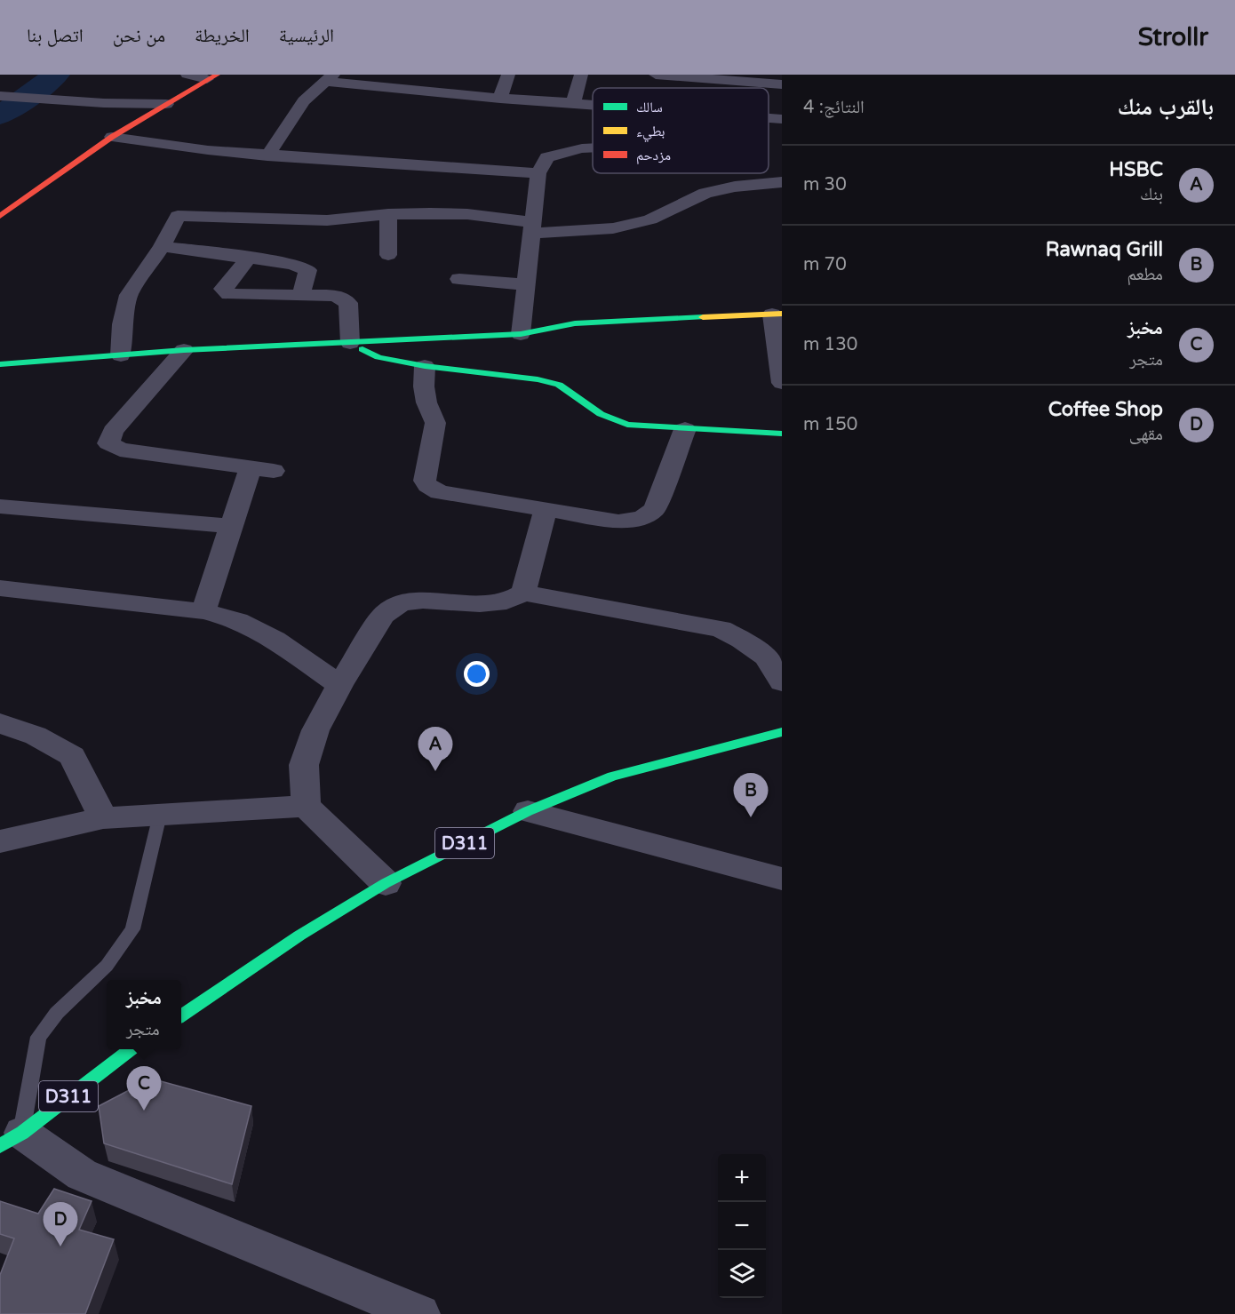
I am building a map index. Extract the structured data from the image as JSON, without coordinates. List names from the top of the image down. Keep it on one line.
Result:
{"streets":{"street":["D311"]},"legend":["سالك","بطيء","مزدحم"],"page":{"header":"Strollr","nav":["الرئيسية","الخريطة","من نحن","اتصل بنا"],"heading":["بالقرب منك","النتائج: 4"],"list":[{"mark":"A","name":"HSBC","note":"بنك","value":"30 m"},{"mark":"B","name":"Rawnaq Grill","note":"مطعم","value":"70 m"},{"mark":"C","name":"مخبز","note":"متجر","value":"130 m"},{"mark":"D","name":"Coffee Shop","note":"مقهى","value":"150 m"}],"pins":["A","B","C","D"],"popup":["مخبز","متجر"],"map_buttons":["+","−"]}}
